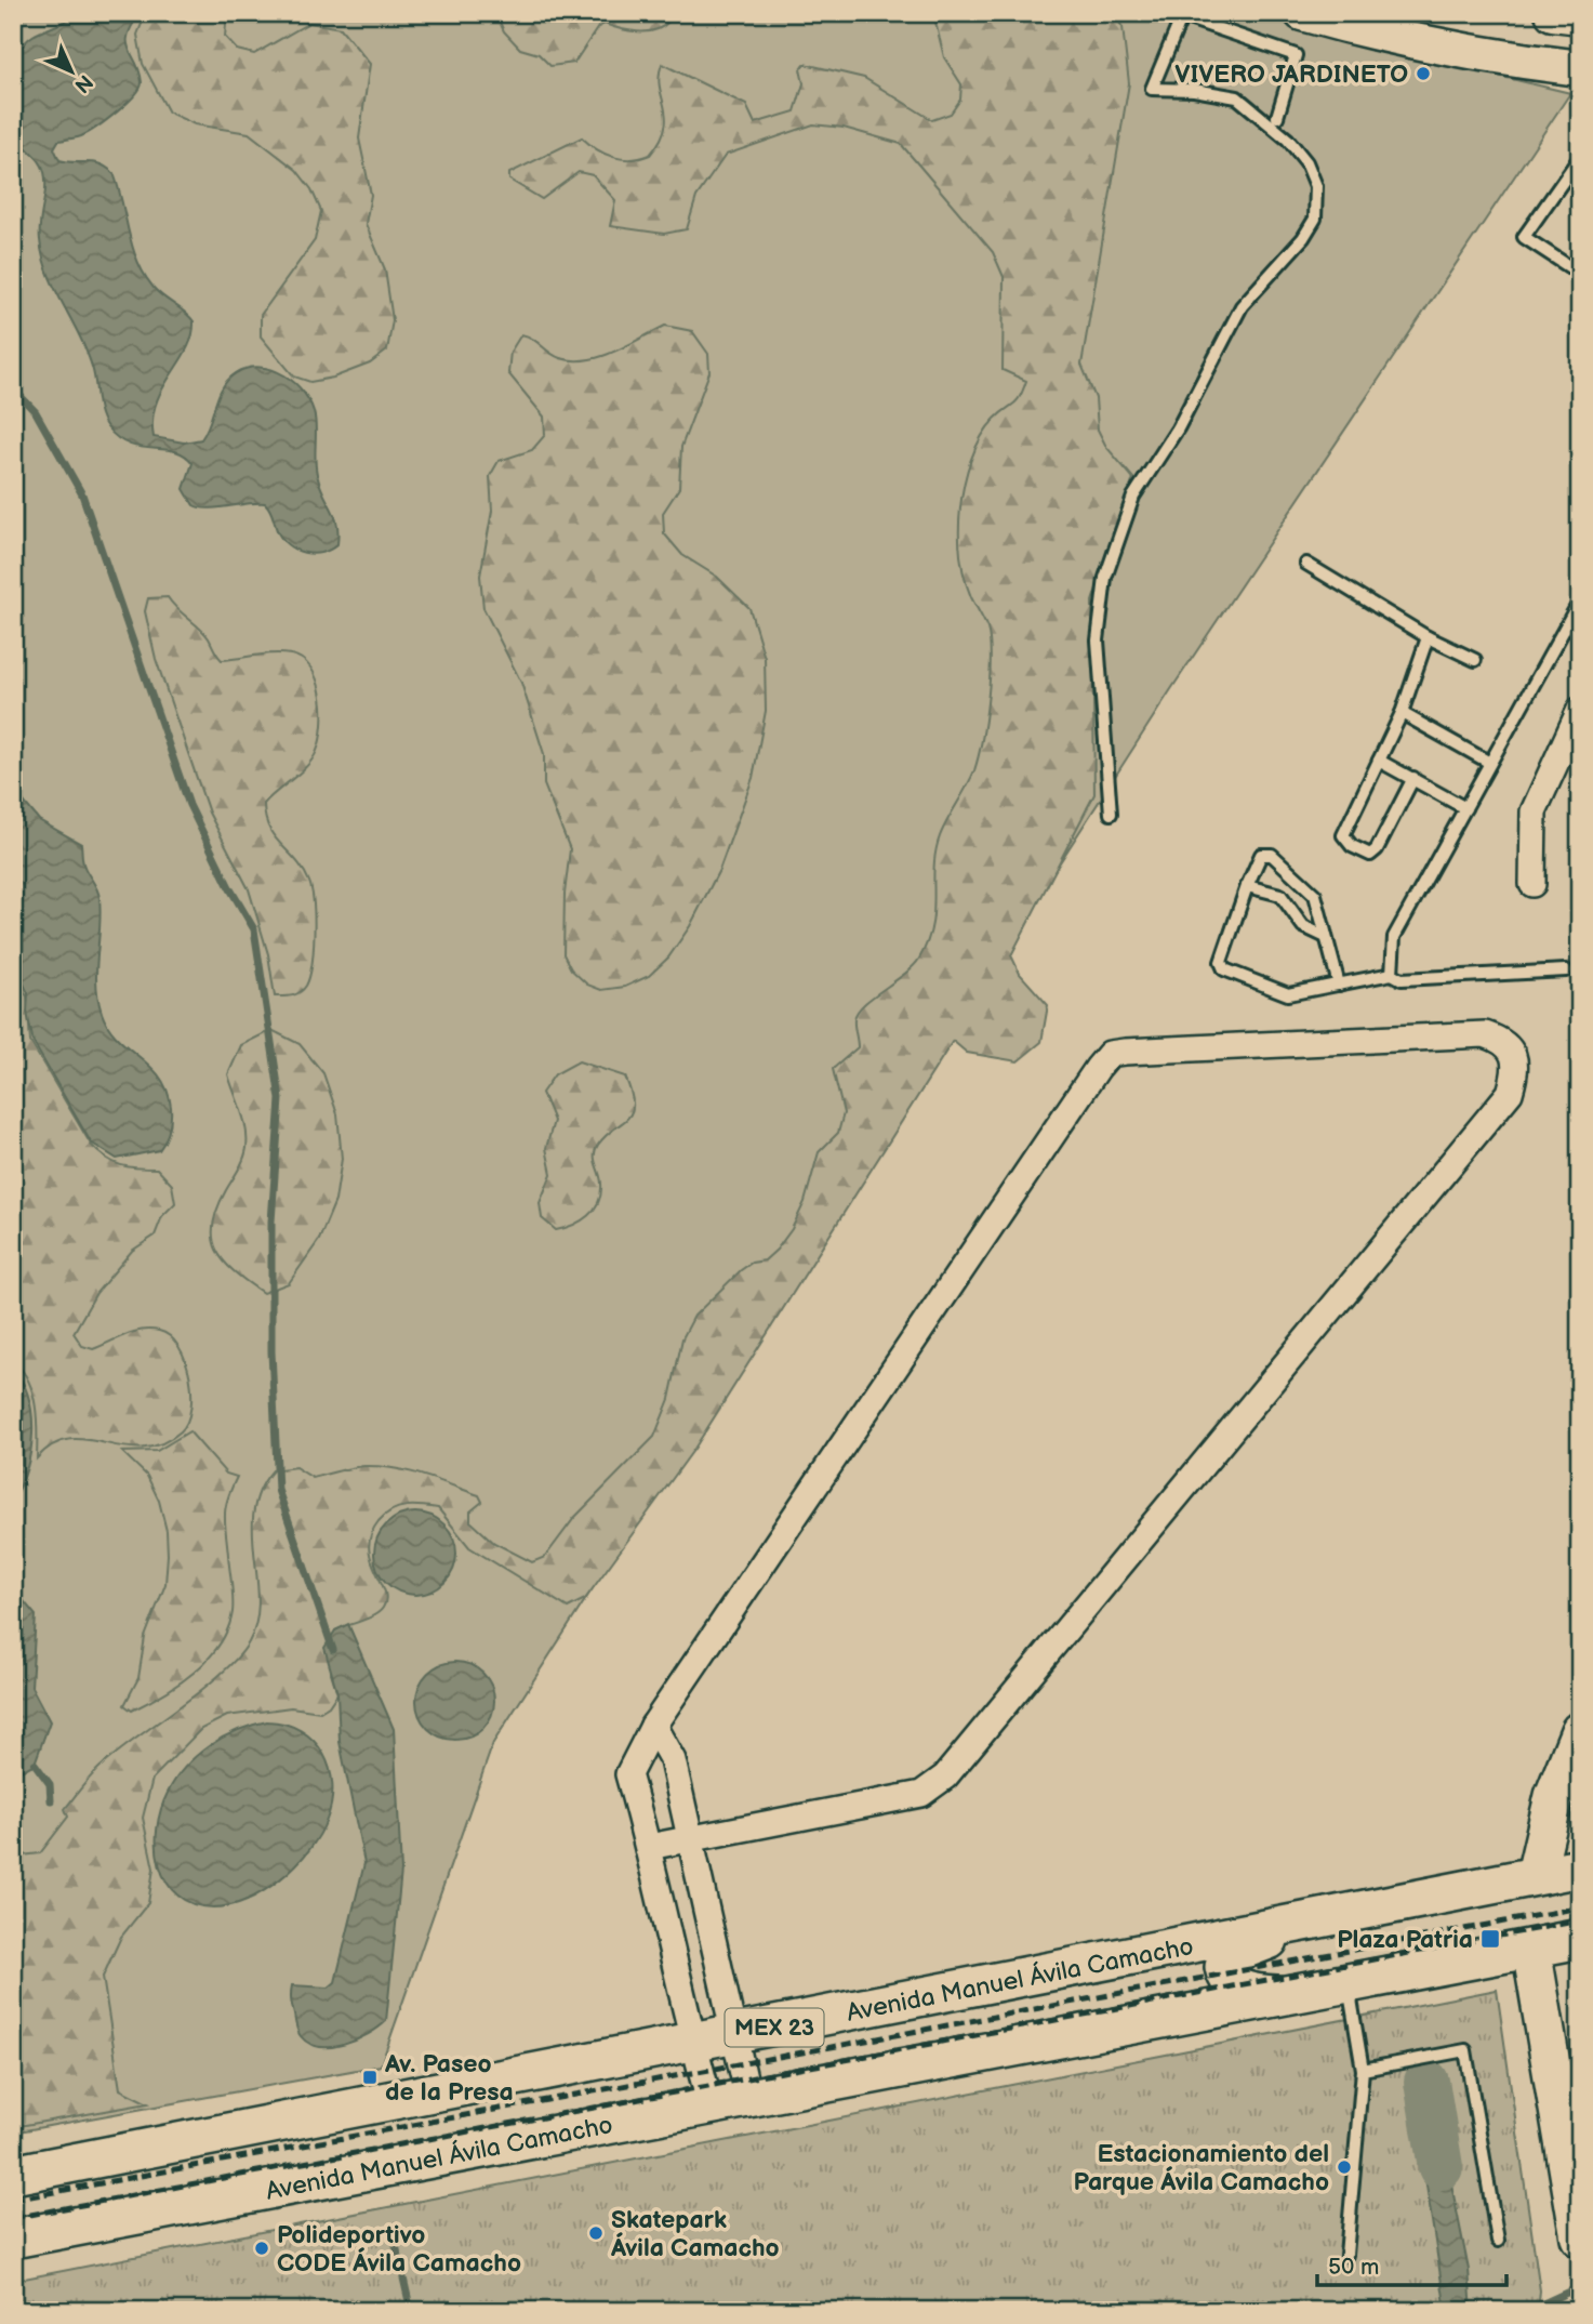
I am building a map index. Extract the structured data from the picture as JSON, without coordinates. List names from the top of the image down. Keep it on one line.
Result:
{"streets":{"main road":["Avenida Manuel Ávila Camacho","MEX 23"]},"places":{"other":["VIVERO JARDINETO","Estacionamiento del Parque Ávila Camacho","Skatepark Ávila Camacho","Polideportivo CODE Ávila Camacho"],"transit":["Plaza Patria","Av. Paseo de la Presa"]},"scale_bar":"50 m","north":"bottom right"}
